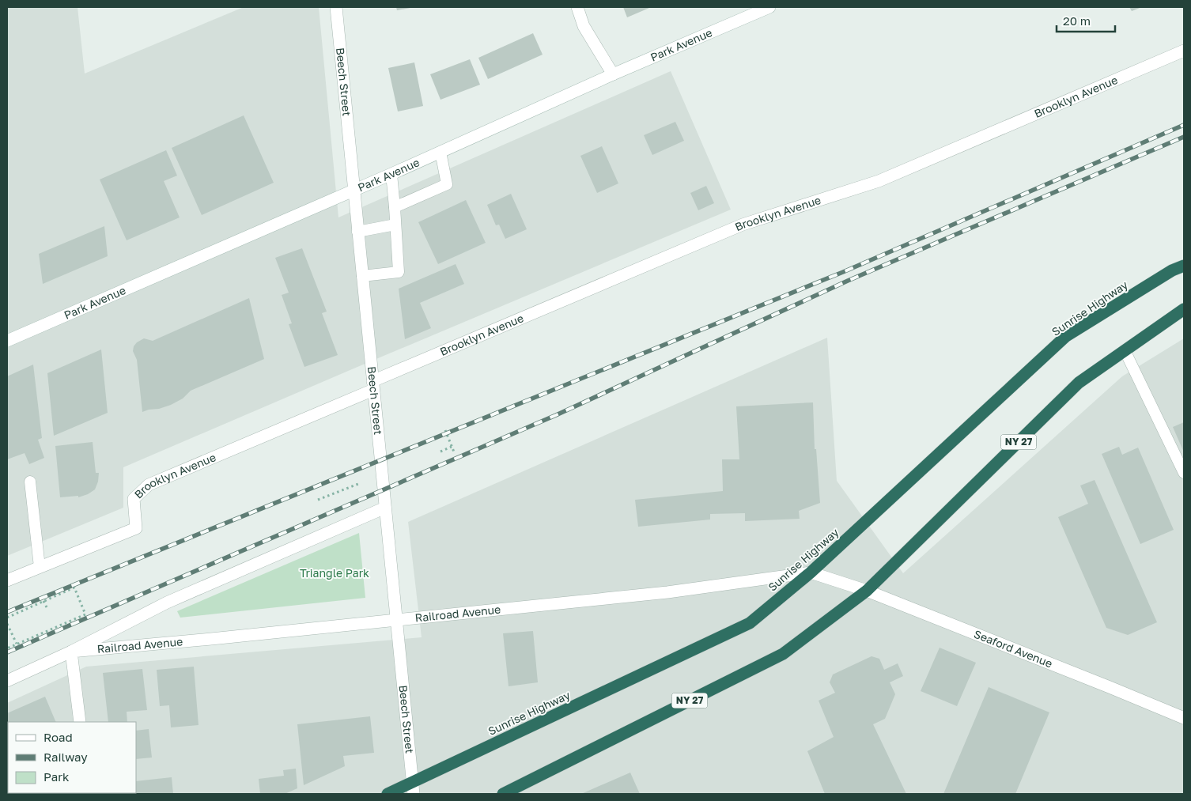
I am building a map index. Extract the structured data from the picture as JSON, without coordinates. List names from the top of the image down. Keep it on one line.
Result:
{"streets":{"highway":["Sunrise Highway","NY 27"],"street":["Park Avenue","Beech Street","Brooklyn Avenue","Railroad Avenue","Seaford Avenue"]},"crossings":[["Park Avenue","Beech Street"],["Beech Street","Brooklyn Avenue"],["Beech Street","Sunrise Highway"],["Beech Street","Railroad Avenue"],["Sunrise Highway","Railroad Avenue"],["NY 27","Seaford Avenue"],["Railroad Avenue","Seaford Avenue"]],"parks":["Triangle Park"],"legend":["Road","Railway","Park"],"scale_bar":"20 m"}
